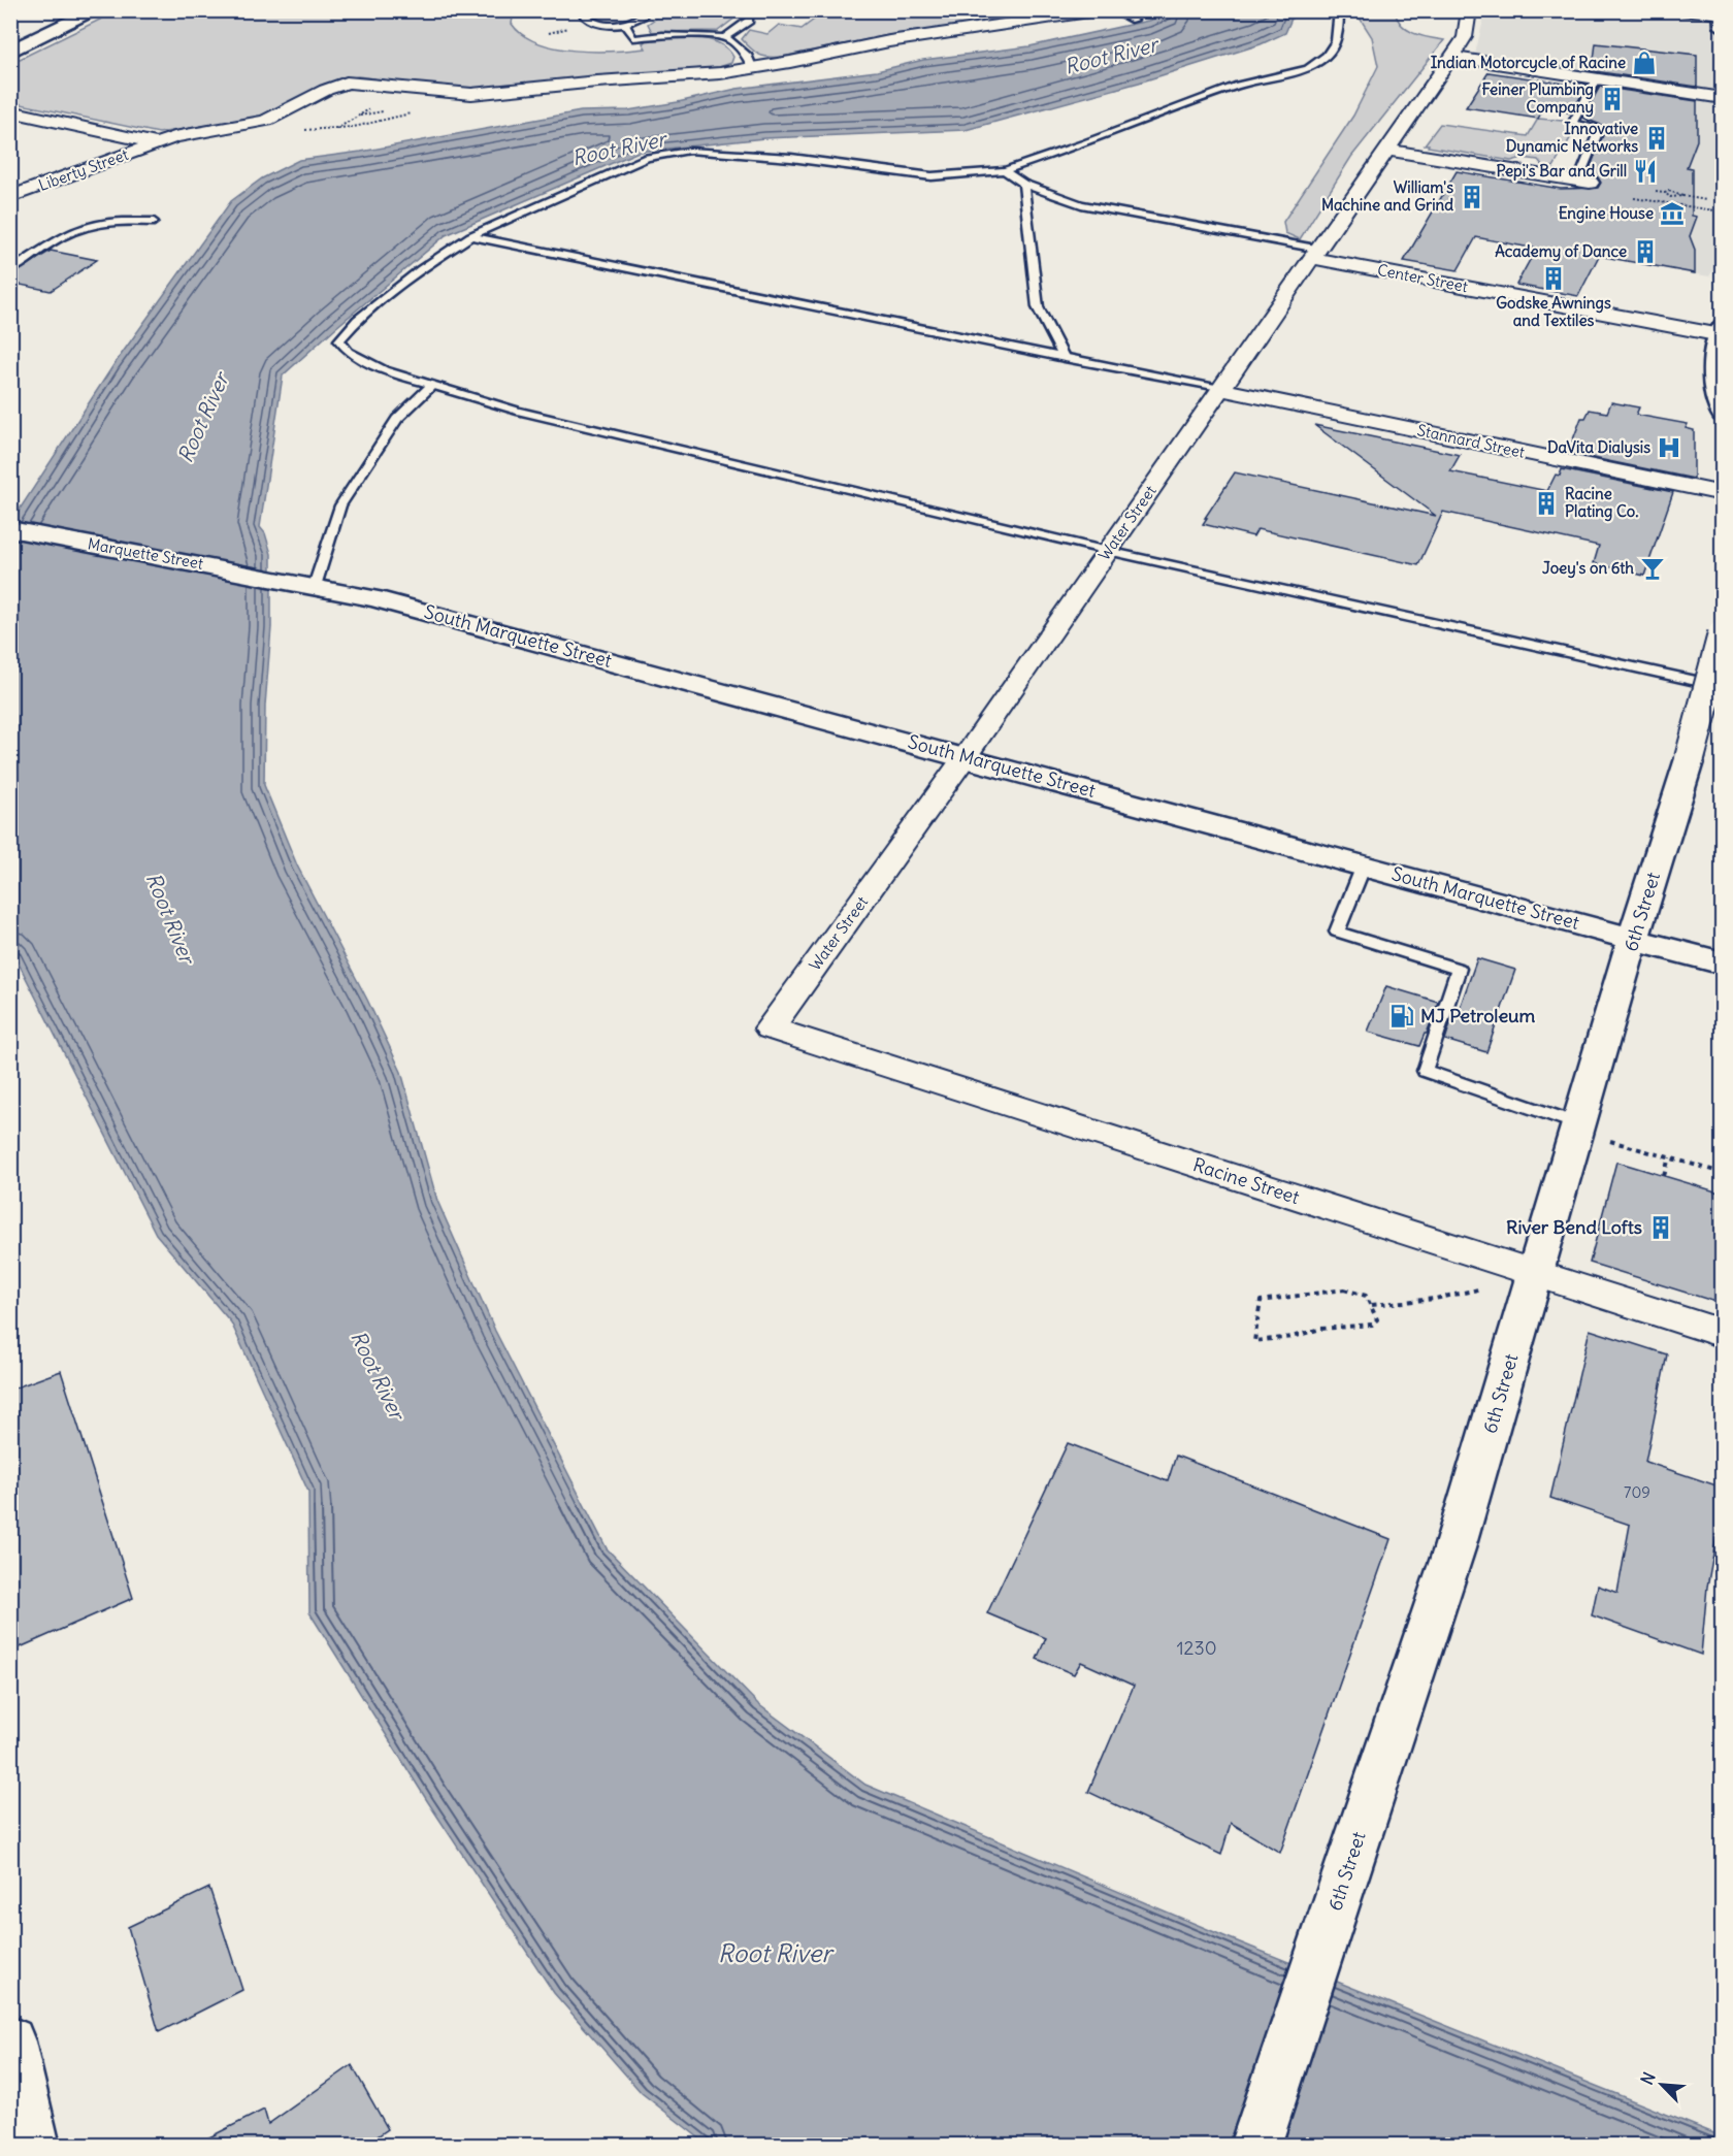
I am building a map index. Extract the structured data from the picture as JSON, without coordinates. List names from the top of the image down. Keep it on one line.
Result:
{"streets":{"street":["Liberty Street","Center Street","Stannard Street","Water Street","Marquette Street","South Marquette Street","6th Street","Racine Street"]},"crossings":[["Center Street","Water Street"],["Stannard Street","Water Street"],["Water Street","South Marquette Street"],["Water Street","Racine Street"],["Marquette Street","South Marquette Street"],["South Marquette Street","6th Street"],["6th Street","Racine Street"]],"water":["Root River"],"places":{"shop":["Indian Motorcycle of Racine"],"building":["Feiner Plumbing Company","Innovative Dynamic Networks","William's Machine and Grind","Academy of Dance","Godske Awnings and Textiles","Racine Plating Co.","River Bend Lofts"],"restaurant":["Pepi's Bar and Grill"],"museum":["Engine House"],"hospital":["DaVita Dialysis"],"bar":["Joey's on 6th"],"fuel station":["MJ Petroleum"]},"house_numbers":["709","1230"],"north":"top left"}
